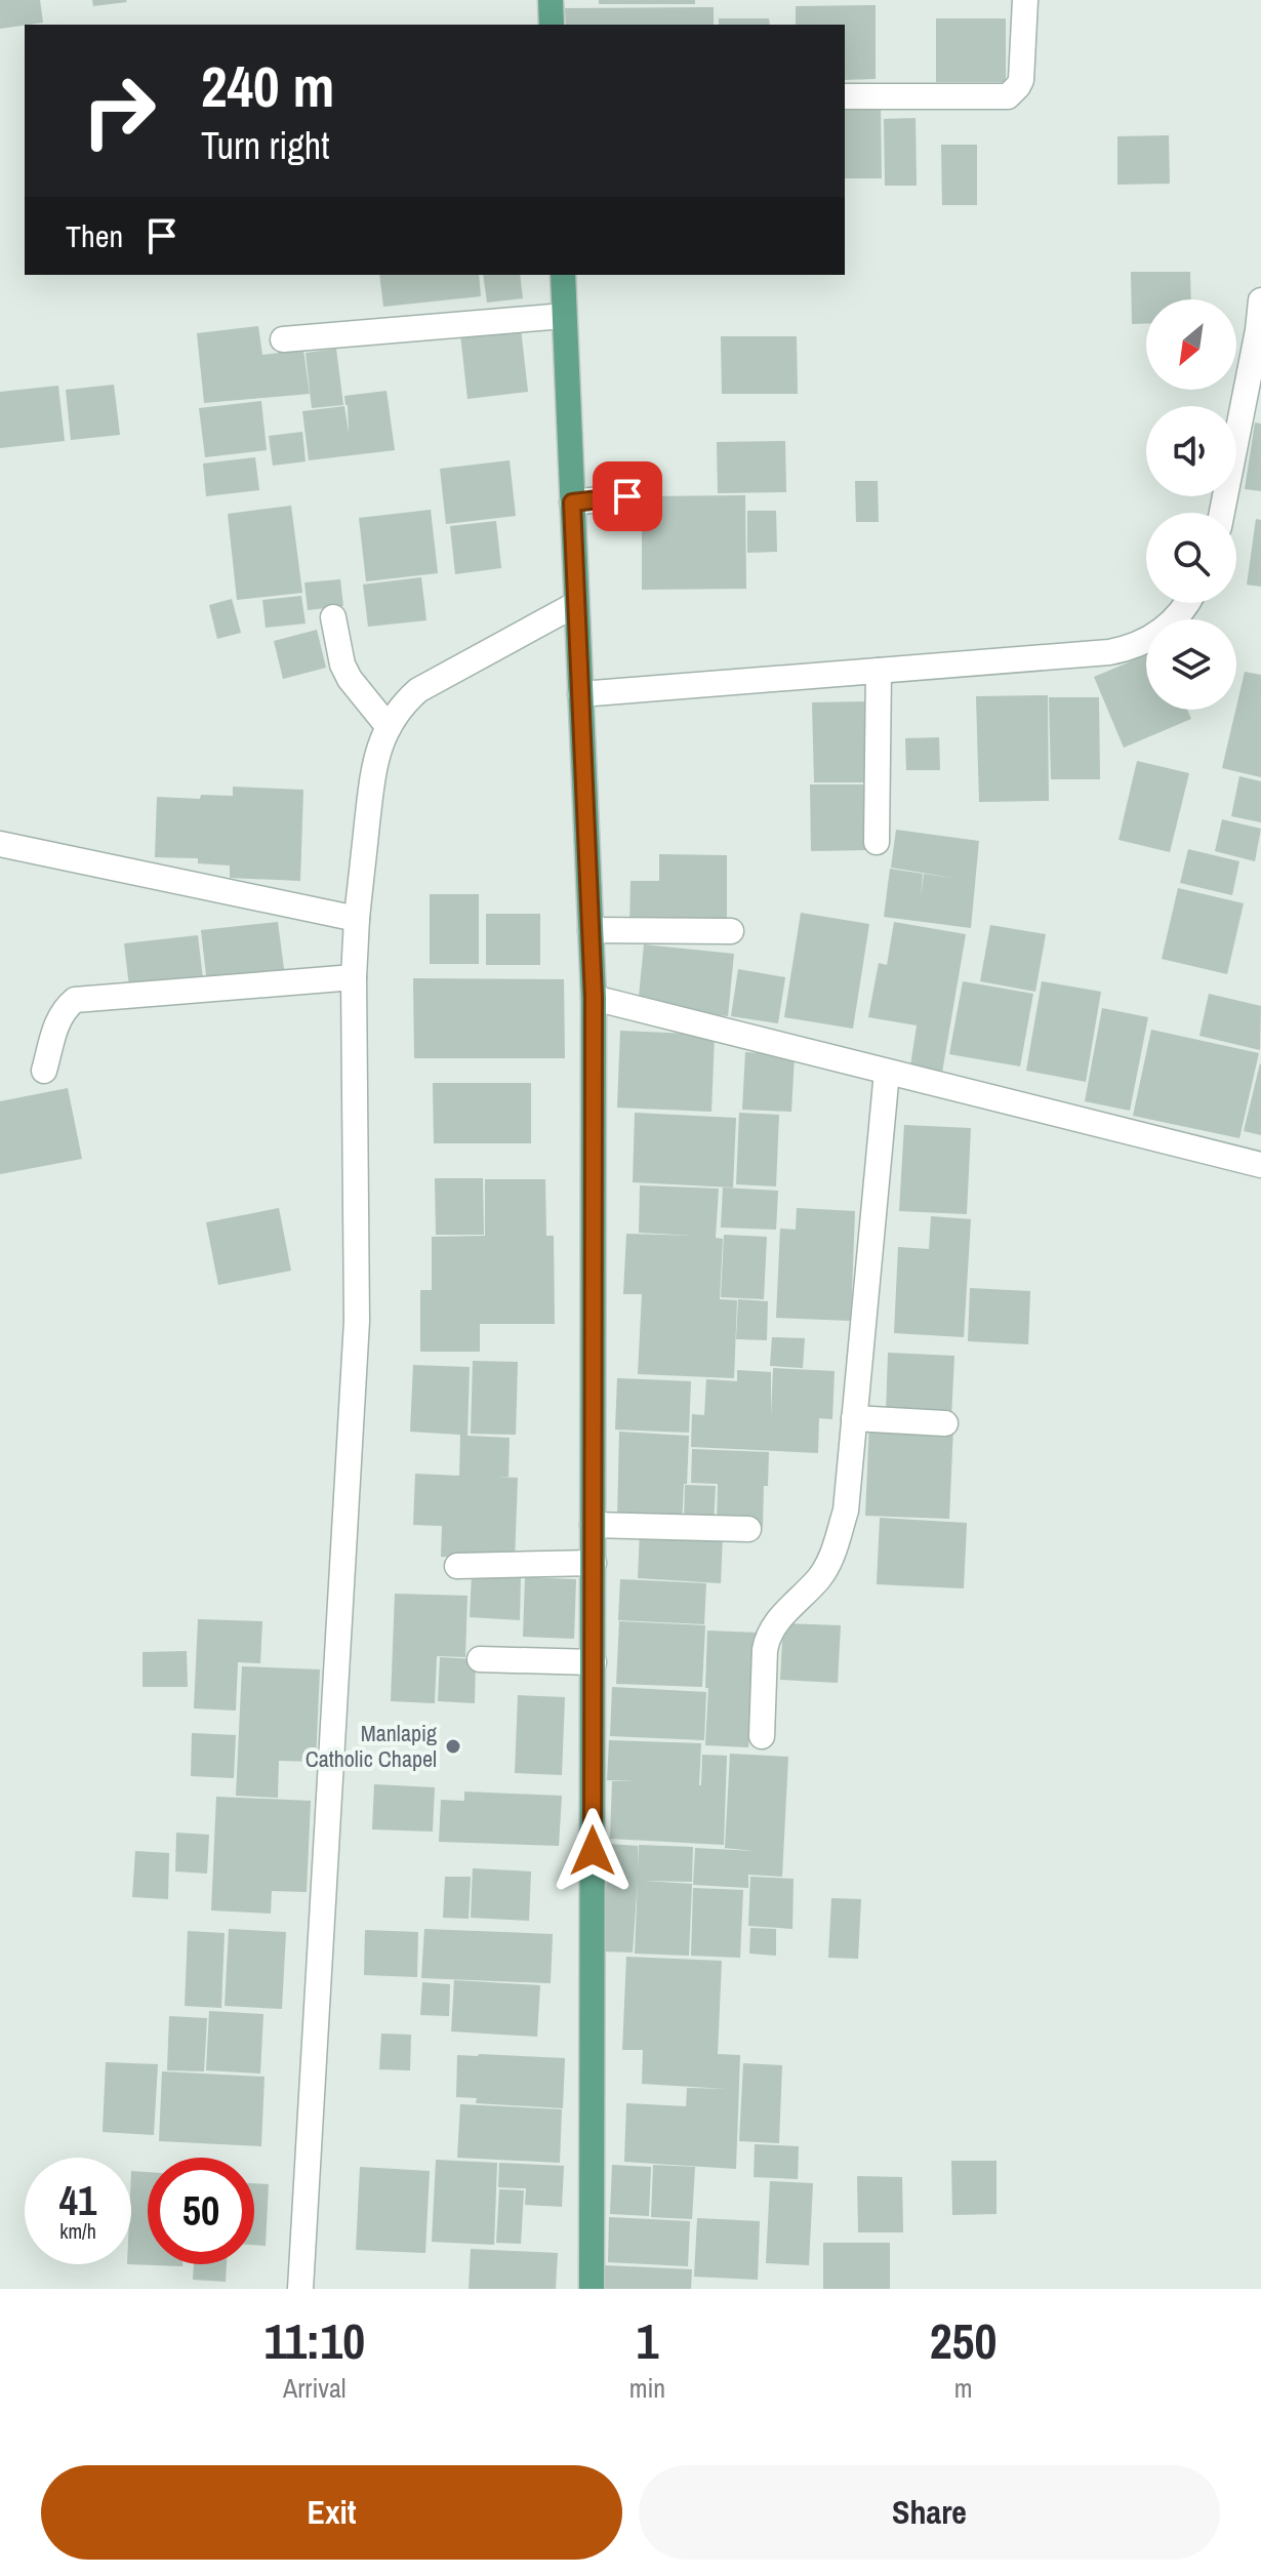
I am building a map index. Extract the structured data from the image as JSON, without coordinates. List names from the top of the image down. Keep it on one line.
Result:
{"places":["Manlapig Catholic Chapel"],"north":"bottom left","page":{"turn":["240 m","Turn right"],"then":"Then","speed":"41 km/h","limit":"50","eta":["11:10","Arrival","1","min","250","m"],"buttons":["Exit","Share"]}}
